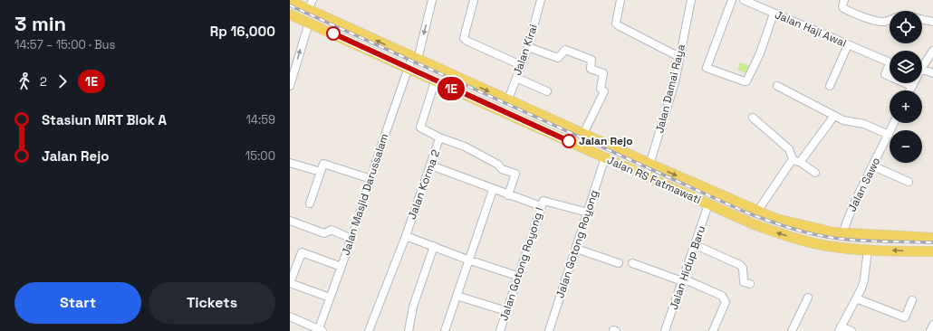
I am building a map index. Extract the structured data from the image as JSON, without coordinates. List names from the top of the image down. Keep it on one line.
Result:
{"streets":{"main road":["Jalan RS Fatmawati"],"street":["Jalan Haji Awal","Jalan Kirai","Jalan Damai Raya","Jalan Korma 2","Jalan Sawo","Jalan Masjid Darussalam","Jalan Gotong Royong","Jalan Gotong Royong I","Jalan Hidup Baru"]},"crossings":[["Jalan Kirai","Jalan RS Fatmawati"],["Jalan Damai Raya","Jalan RS Fatmawati"],["Jalan RS Fatmawati","Jalan Korma 2"],["Jalan RS Fatmawati","Jalan Sawo"],["Jalan RS Fatmawati","Jalan Masjid Darussalam"],["Jalan RS Fatmawati","Jalan Gotong Royong"],["Jalan RS Fatmawati","Jalan Hidup Baru"],["Jalan Gotong Royong","Jalan Gotong Royong I"]],"places":["Jalan Rejo"],"lines":["bus line 1E"],"page":{"heading":["3 min","14:57 – 15:00 · Bus","Rp 16,000"],"on_map":"1E","map_buttons":["+","−"],"legs":["2","1E"],"list":[{"name":"Stasiun MRT Blok A","value":"14:59"},{"name":"Jalan Rejo","value":"15:00"}],"buttons":["Start","Tickets"]}}
